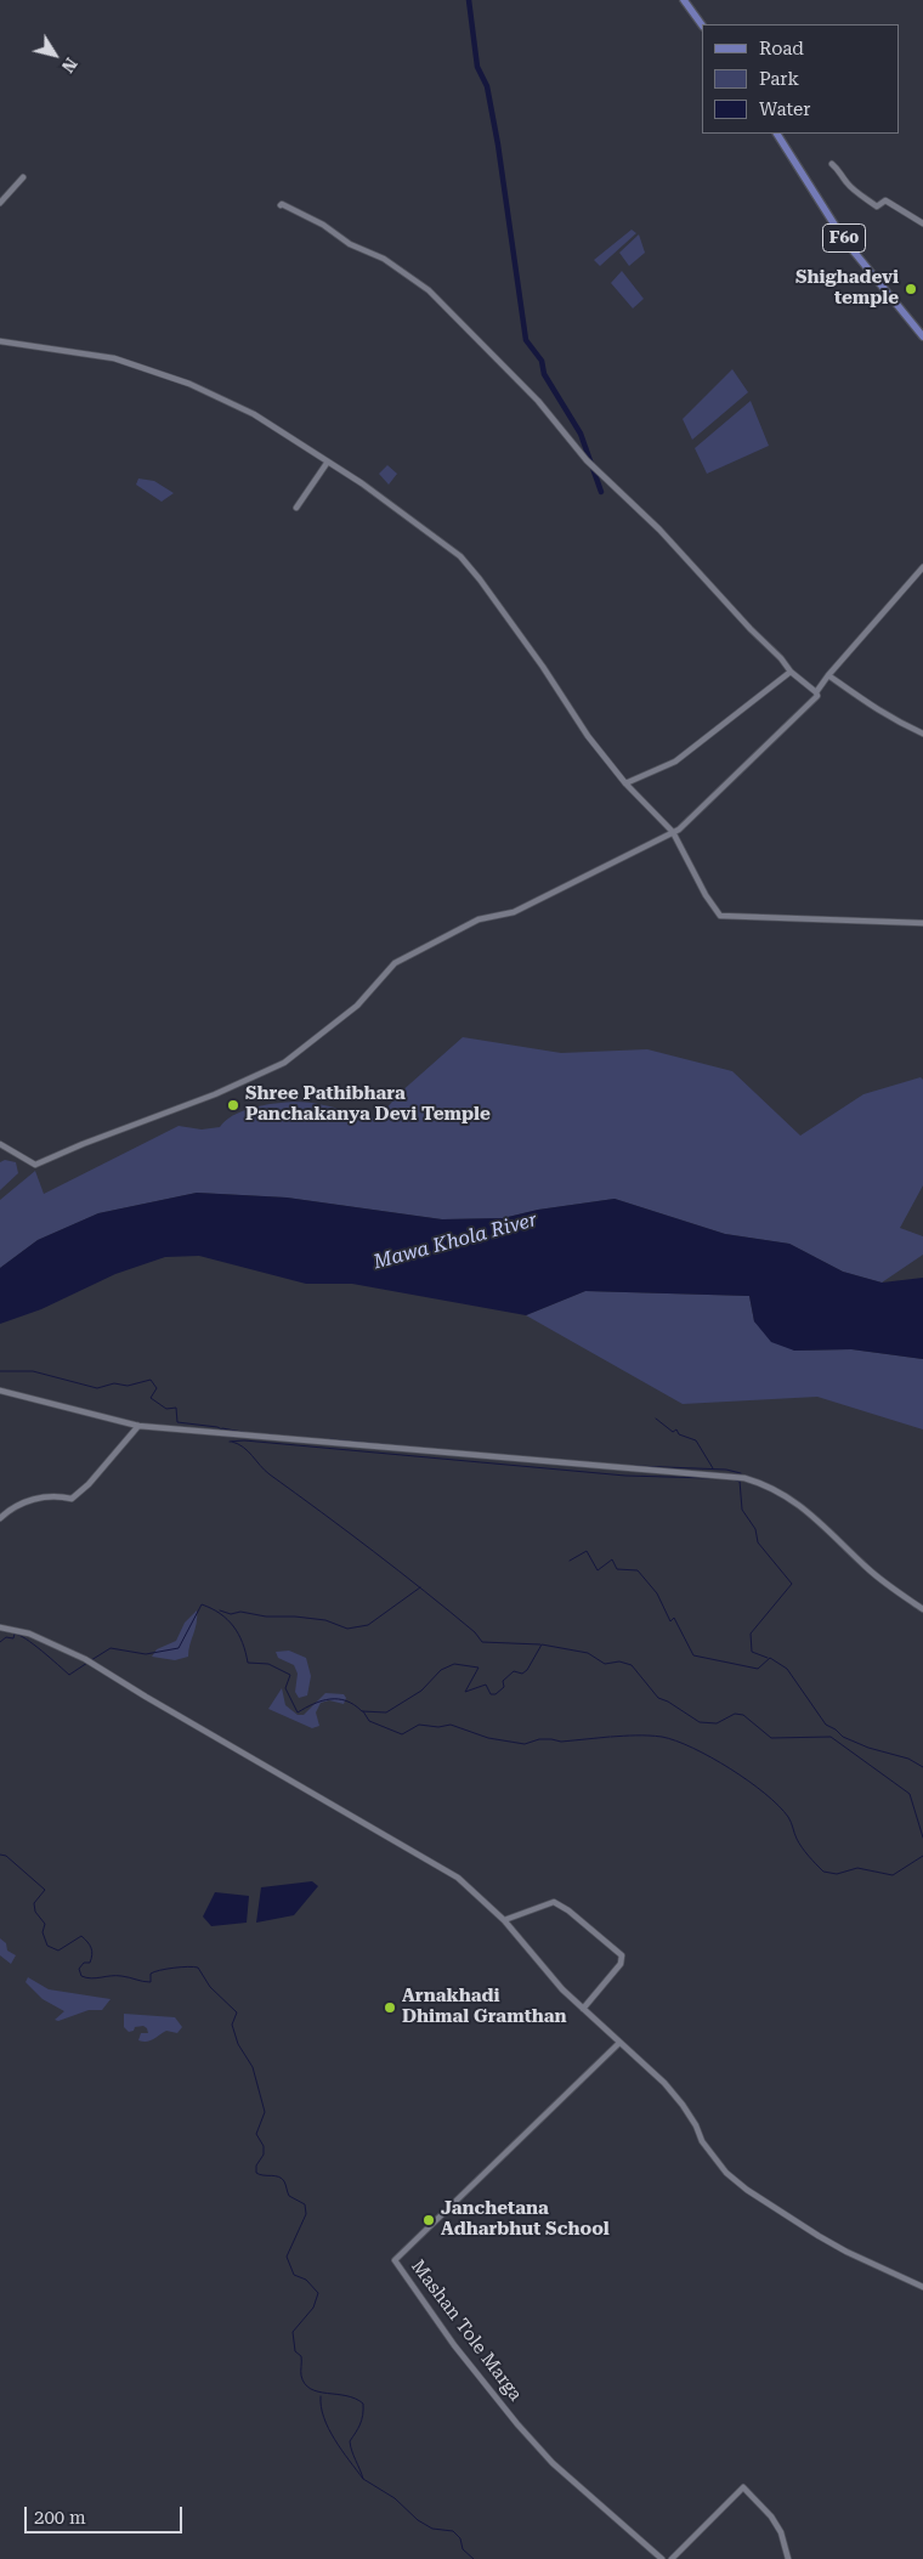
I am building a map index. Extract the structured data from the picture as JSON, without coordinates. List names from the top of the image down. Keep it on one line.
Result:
{"streets":{"main road":["F60"],"street":["Mashan Tole Marga"]},"water":["Mawa Khola River"],"places":["Shighadevi temple","Shree Pathibhara Panchakanya Devi Temple","Arnakhadi Dhimal Gramthan","Janchetana Adharbhut School"],"legend":["Road","Park","Water"],"scale_bar":"200 m","north":"bottom right"}
